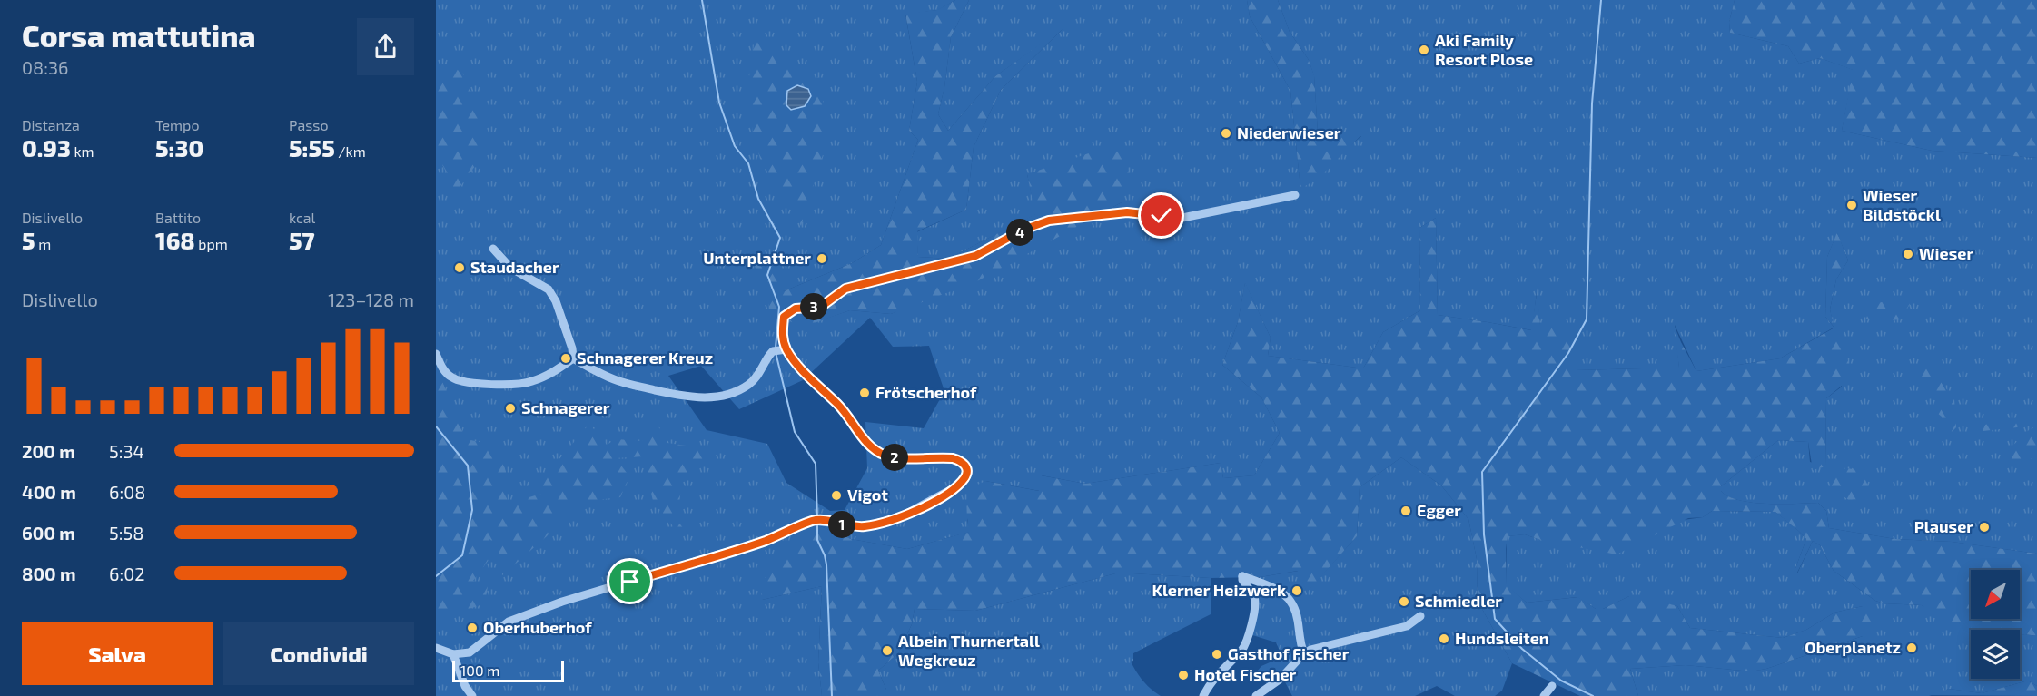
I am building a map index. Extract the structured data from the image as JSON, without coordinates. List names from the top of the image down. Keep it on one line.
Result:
{"places":["Aki Family Resort Plose","Niederwieser","Wieser Bildstöckl","Wieser","Unterplattner","Staudacher","Schnagerer Kreuz","Frötscherhof","Schnagerer","Vigot","Egger","Plauser","Klerner Heizwerk","Schmiedler","Oberhuberhof","Hundsleiten","Oberplanetz","Albein Thurnertall Wegkreuz","Gasthof Fischer","Hotel Fischer"],"scale_bar":"100 m","north":"bottom left","page":{"heading":["Corsa mattutina","08:36"],"stats":[["Distanza","0.93 km"],["Tempo","5:30"],["Passo","5:55 /km"],["Dislivello","5 m"],["Battito","168 bpm"],["kcal","57"]],"pins":["4","3","2","1"],"chart":["Dislivello","123–128 m"],"list":[{"name":"200 m","note":"5:34"},{"name":"400 m","note":"6:08"},{"name":"600 m","note":"5:58"},{"name":"800 m","note":"6:02"}],"buttons":["Salva","Condividi"],"scale":"100 m"}}
